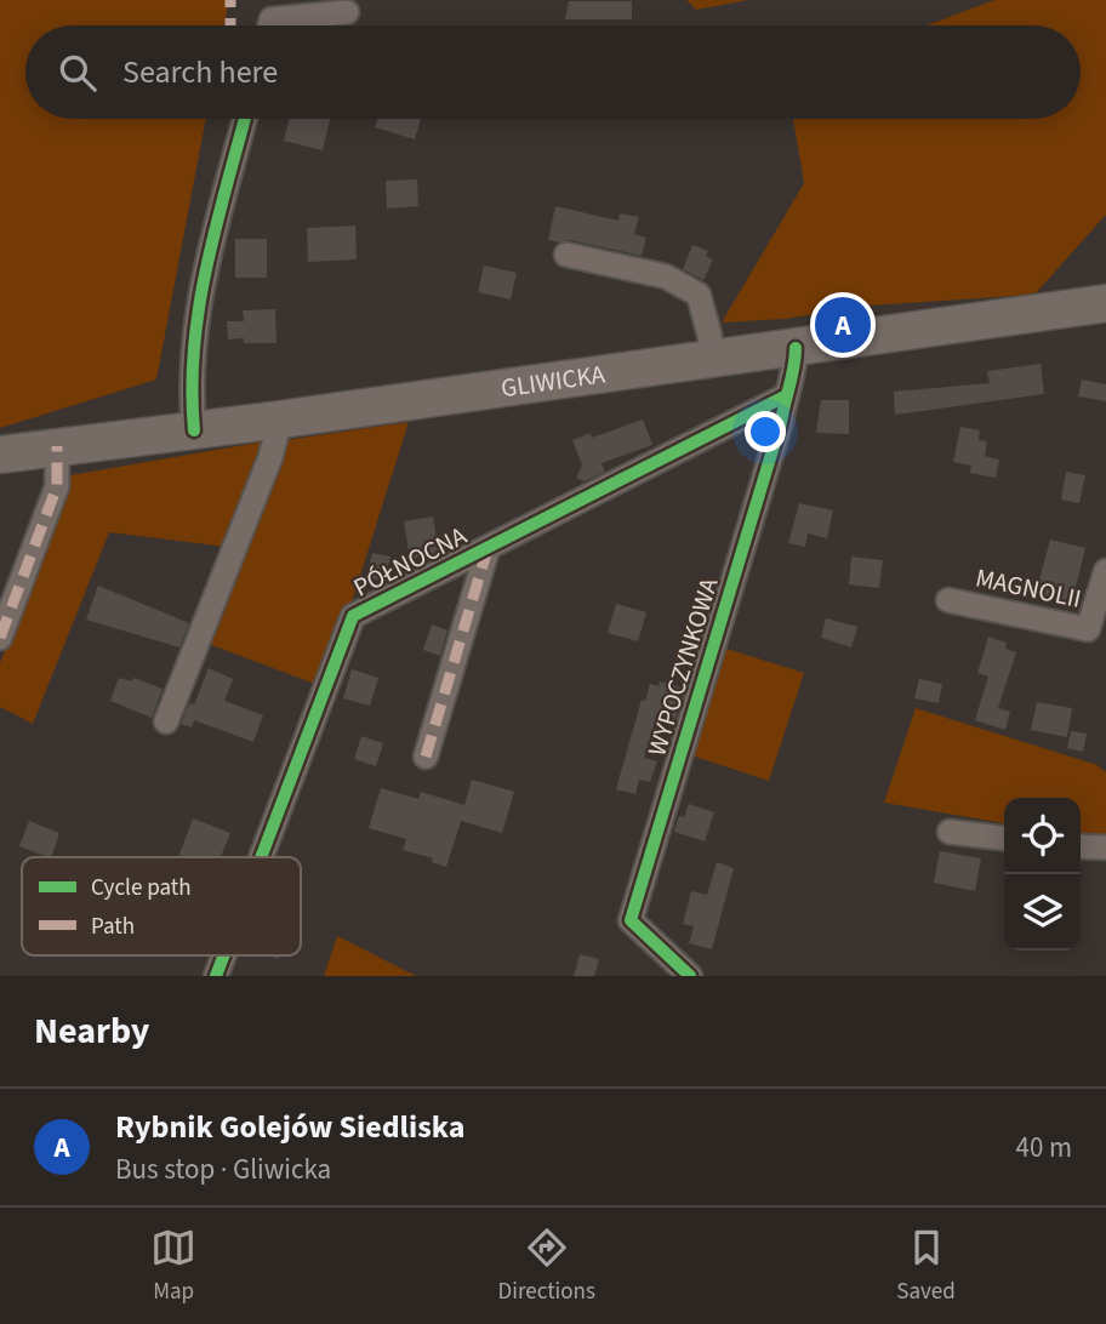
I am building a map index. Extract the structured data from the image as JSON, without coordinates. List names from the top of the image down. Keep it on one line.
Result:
{"streets":{"main road":["GLIWICKA"],"street":["PÓŁNOCNA","MAGNOLII","WYPOCZYNKOWA"]},"crossings":[["GLIWICKA","WYPOCZYNKOWA"],["PÓŁNOCNA","WYPOCZYNKOWA"]],"legend":["Cycle path","Path"],"page":{"search":"Search here","pins":"A","heading":"Nearby","list":[{"mark":"A","name":"Rybnik Golejów Siedliska","note":"Bus stop · Gliwicka","value":"40 m"}],"nav":["Map","Directions","Saved"]}}
